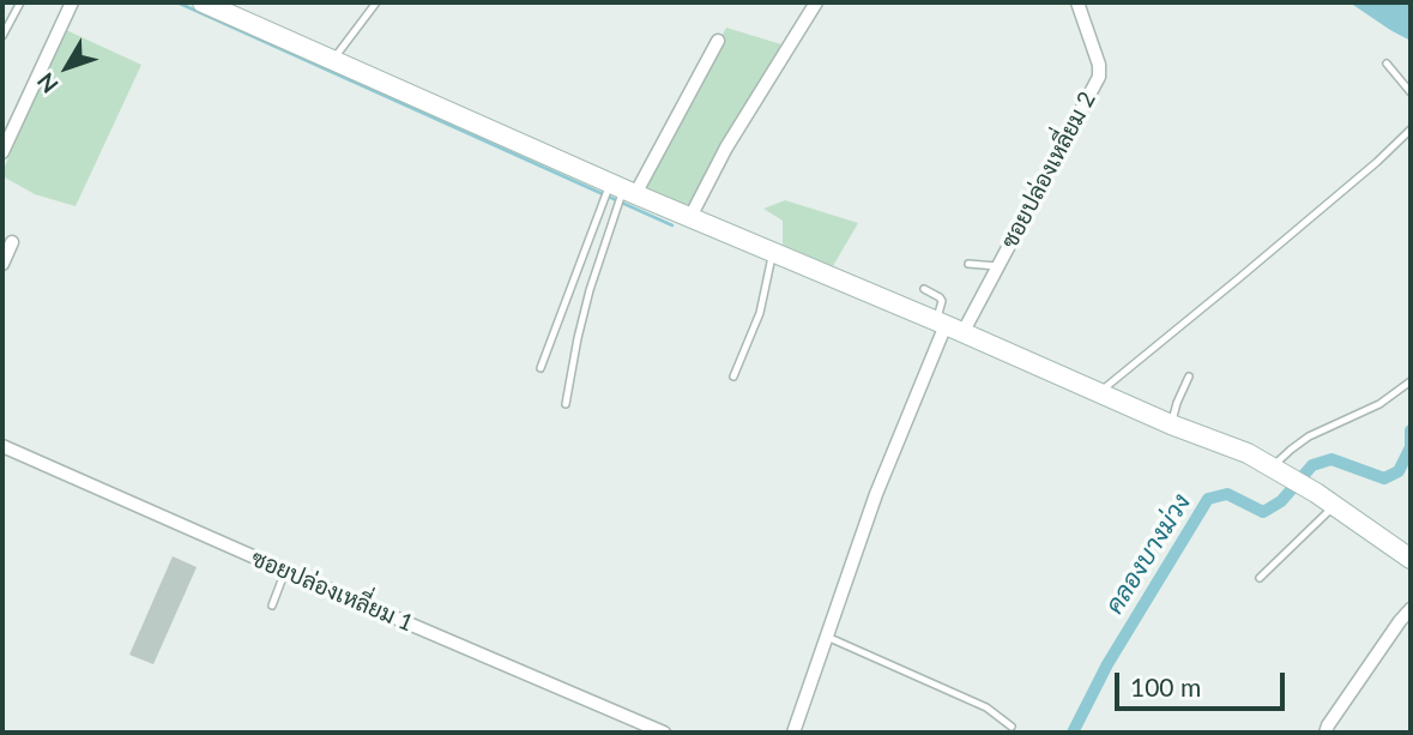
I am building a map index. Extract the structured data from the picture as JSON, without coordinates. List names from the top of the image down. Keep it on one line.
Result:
{"streets":{"street":["ซอยปล่องเหลี่ยม 2","ซอยปล่องเหลี่ยม 1"]},"water":["คลองบางม่วง"],"scale_bar":"100 m","north":"bottom left"}
